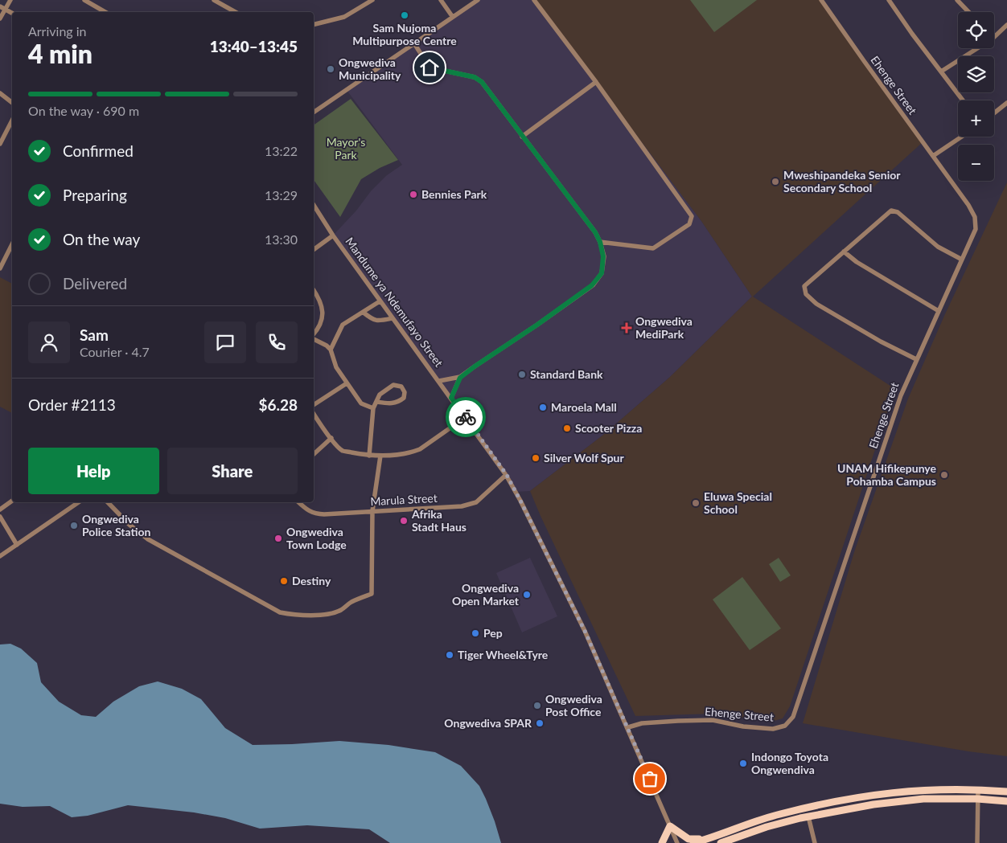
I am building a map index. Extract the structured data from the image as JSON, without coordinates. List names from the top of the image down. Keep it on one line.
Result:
{"streets":{"street":["Ehenge Street","Mandume ya Ndemufayo Street","Marula Street"]},"crossings":[["Ehenge Street","Mandume ya Ndemufayo Street"],["Mandume ya Ndemufayo Street","Marula Street"]],"parks":["Mayor's Park"],"places":{"other":["Sam Nujoma Multipurpose Centre","Ongwediva Municipality","Mweshipandeka Senior Secondary School","Bennies Park","Standard Bank","Maroela Mall","Scooter Pizza","Silver Wolf Spur","UNAM Hifikepunye Pohamba Campus","Eluwa Special School","Afrika Stadt Haus","Ongwediva Police Station","Ongwediva Town Lodge","Destiny","Ongwediva Open Market","Pep","Tiger Wheel&Tyre","Ongwediva Post Office","Ongwediva SPAR","Indongo Toyota Ongwendiva"],"health":["Ongwediva MediPark"]},"page":{"map_buttons":["+","−"],"heading":["4 min","Arriving in","13:40–13:45"],"panel":["Sam","Courier · 4.7","Order #2113","$6.28"],"bar":"On the way · 690 m","list":[["Confirmed","13:22"],["Preparing","13:29"],["On the way","13:30"],"Delivered"],"buttons":["Help","Share"]}}
